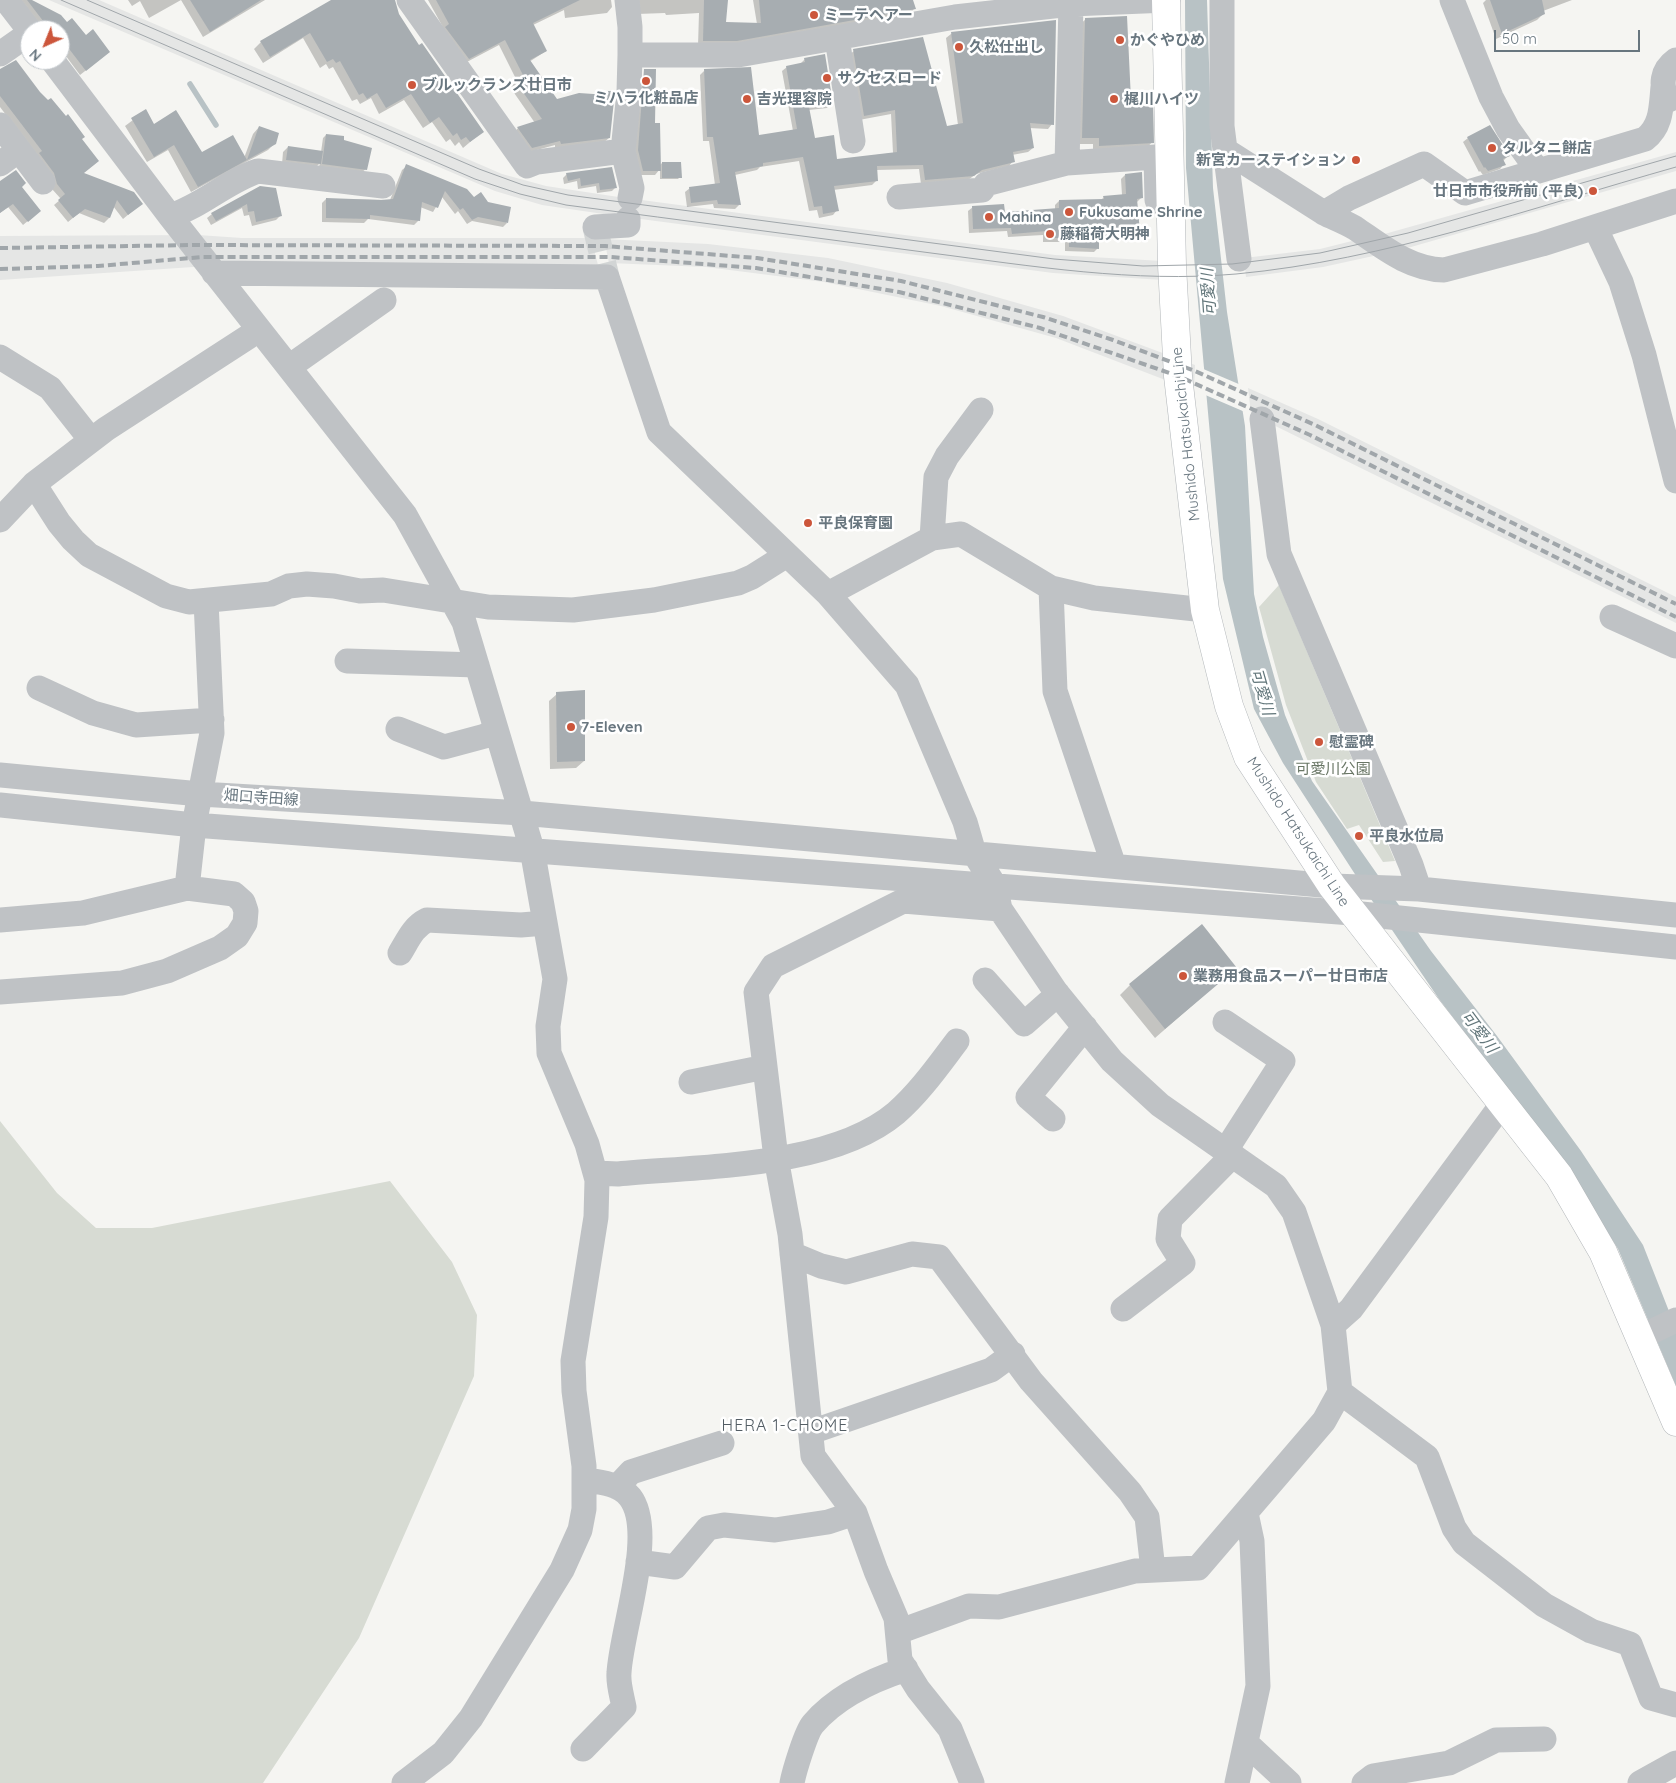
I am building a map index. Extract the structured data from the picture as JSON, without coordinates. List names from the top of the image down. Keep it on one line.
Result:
{"streets":{"main road":["Mushido Hatsukaichi Line"],"street":["畑口寺田線"]},"crossings":[["Mushido Hatsukaichi Line","畑口寺田線"]],"districts":["HERA 1-CHOME"],"water":["可愛川"],"parks":["可愛川公園"],"places":["ミーテヘアー","かぐやひめ","久松仕出し","サクセスロード","ミハラ化粧品店","ブルックランズ廿日市","吉光理容院","梶川ハイツ","タルタニ餅店","新宮カーステイション","廿日市市役所前 (平良)","Fukusame Shrine","Mahina","藤稲荷大明神","平良保育園","7-Eleven","慰霊碑","平良水位局","業務用食品スーパー廿日市店"],"scale_bar":"50 m","north":"bottom left"}
